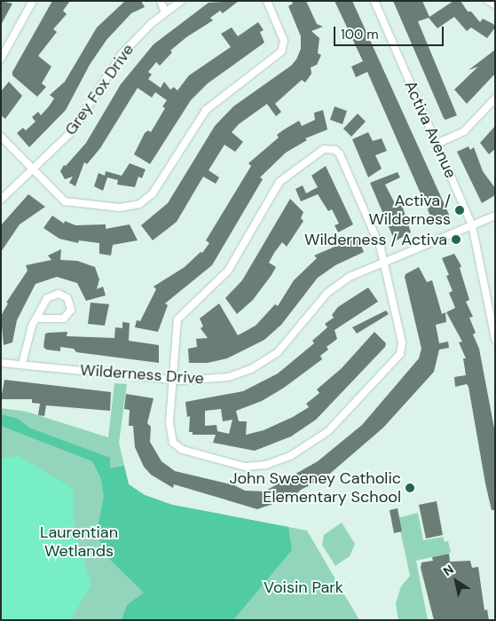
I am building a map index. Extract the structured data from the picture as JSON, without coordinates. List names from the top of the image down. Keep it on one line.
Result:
{"streets":{"street":["Grey Fox Drive","Activa Avenue","Wilderness Drive"]},"crossings":[["Activa Avenue","Wilderness Drive"]],"parks":["Laurentian Wetlands","Voisin Park"],"places":["Activa / Wilderness","Wilderness / Activa","John Sweeney Catholic Elementary School"],"scale_bar":"100 m","north":"top left"}
